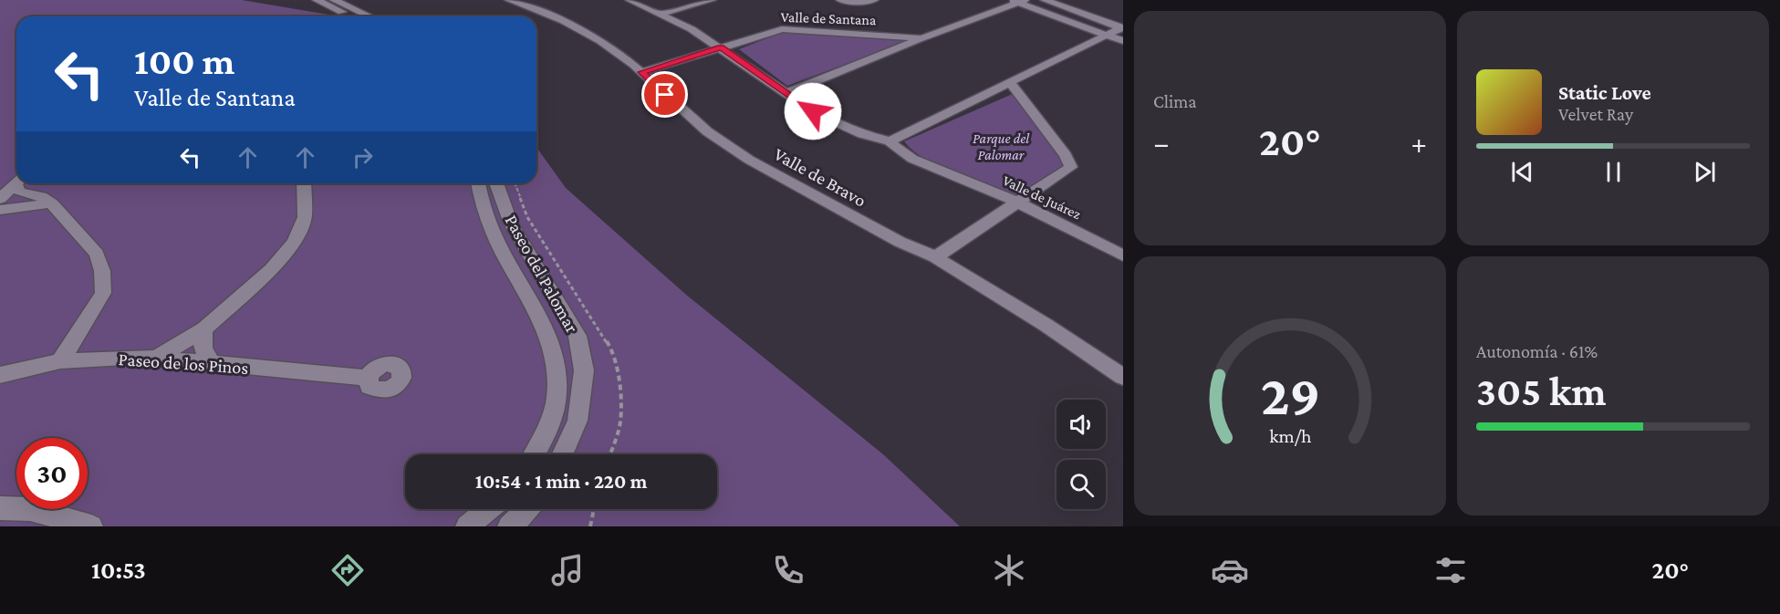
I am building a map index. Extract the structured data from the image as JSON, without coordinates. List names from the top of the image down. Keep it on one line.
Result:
{"streets":{"street":["Valle de Santana","Valle de Bravo","Valle de Juárez","Paseo del Palomar","Paseo de los Pinos"]},"crossings":[["Valle de Santana","Valle de Bravo"],["Valle de Santana","Valle de Juárez"]],"parks":["Parque del Palomar"],"page":{"tile":["Clima",["Autonomía · 61%","305 km"]],"turn":["100 m","Valle de Santana"],"song":["Static Love","Velvet Ray"],"heat":["−","20°","+"],"limit":"30","trip":"10:54 · 1 min · 220 m","tabs":["10:53","20°"],"gauge":["29","km/h"]}}
